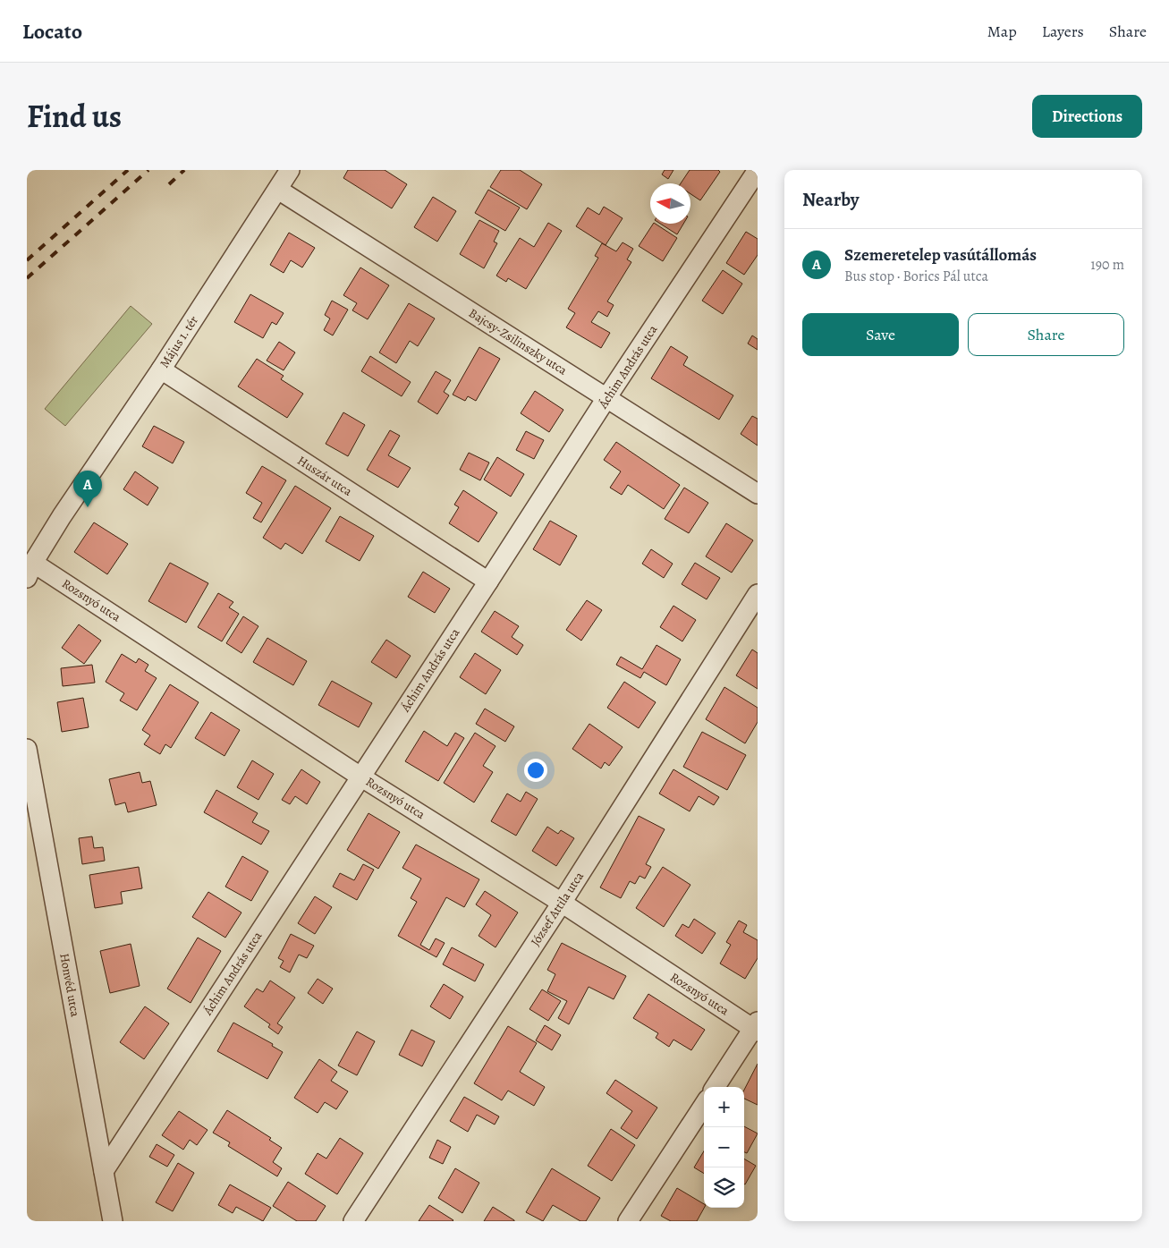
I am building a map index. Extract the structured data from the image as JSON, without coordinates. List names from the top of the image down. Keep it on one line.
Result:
{"streets":{"street":["Május 1. tér","Bajcsy-Zsilinszky utca","Áchim András utca","Huszár utca","Rozsnyó utca","József Attila utca","Honvéd utca"]},"crossings":[["Május 1. tér","Bajcsy-Zsilinszky utca"],["Május 1. tér","Huszár utca"],["Május 1. tér","Rozsnyó utca"],["Bajcsy-Zsilinszky utca","Áchim András utca"],["Áchim András utca","Huszár utca"],["Áchim András utca","Rozsnyó utca"],["Áchim András utca","Honvéd utca"],["Rozsnyó utca","József Attila utca"]],"north":"left","page":{"header":"Locato","nav":["Map","Layers","Share"],"title":"Find us","buttons":["Directions",["Save","Share"]],"heading":"Nearby","list":[{"mark":"A","name":"Szemeretelep vasútállomás","note":"Bus stop · Borics Pál utca","value":"190 m"}],"pins":"A","map_buttons":["+","−"]}}
